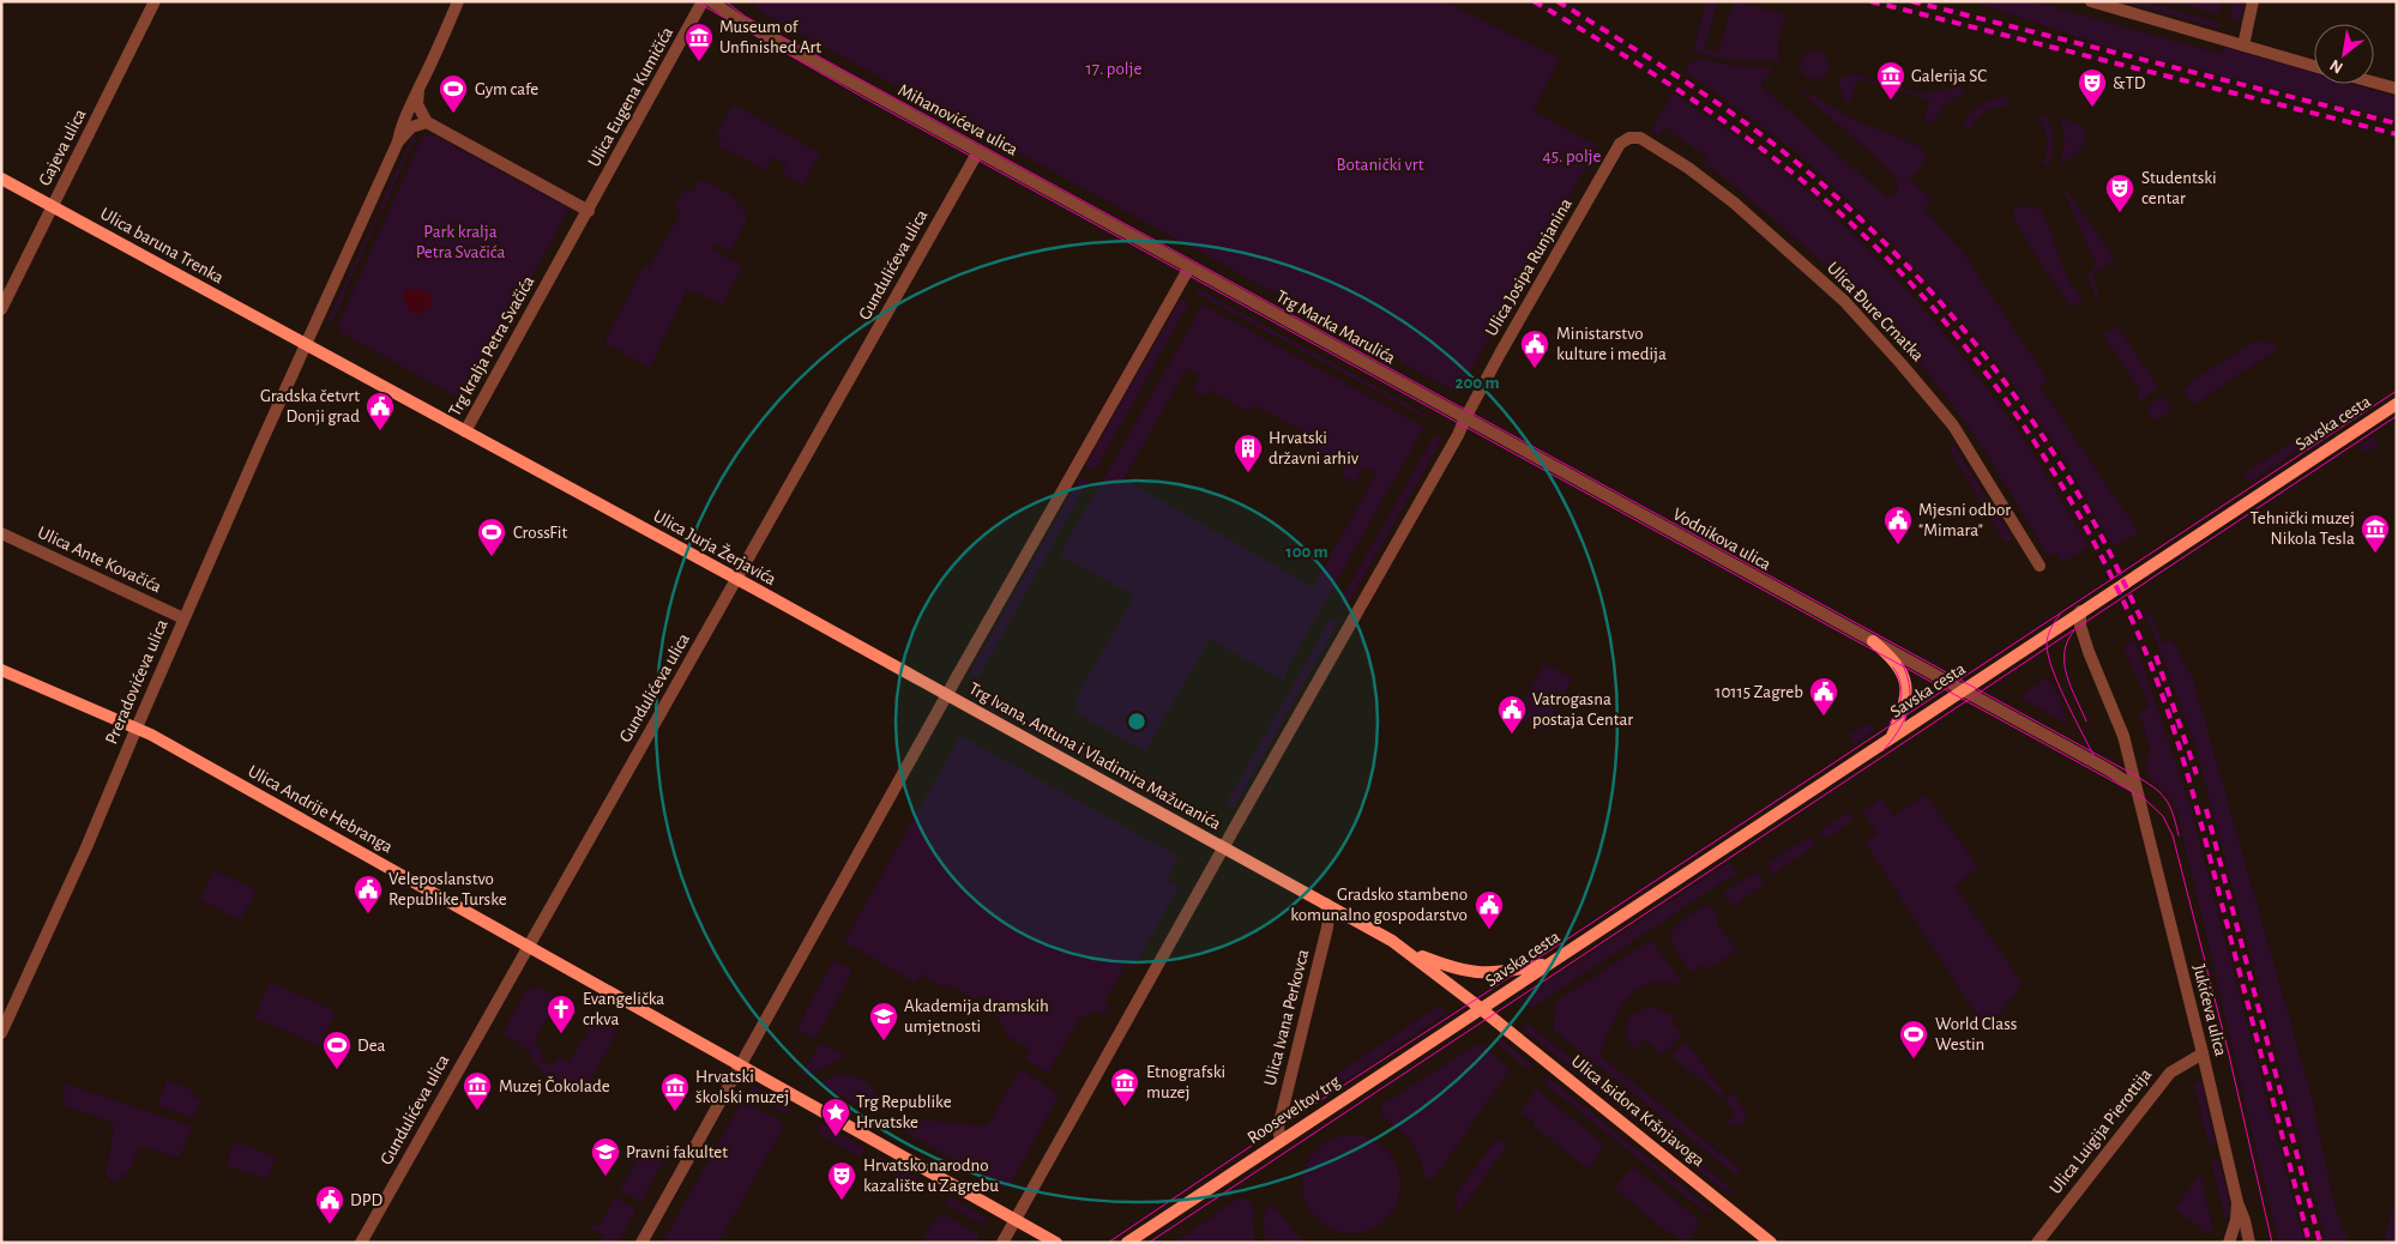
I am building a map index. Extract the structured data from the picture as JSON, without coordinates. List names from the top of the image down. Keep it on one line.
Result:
{"streets":{"main road":["Ulica baruna Trenka","Trg kralja Petra Svačića","Savska cesta","Ulica Jurja Žerjavića","Trg Ivana, Antuna i Vladimira Mažuranića","Ulica Andrije Hebranga","Rooseveltov trg","Ulica Isidora Kršnjavoga"],"street":["Ulica Eugena Kumičića","Mihanovićeva ulica","Gajeva ulica","Gundulićeva ulica","Ulica Josipa Runjanina","Ulica Đure Crnatka","Trg Marka Marulića","Vodnikova ulica","Ulica Ante Kovačića","Preradovićeva ulica","Jukićeva ulica","Ulica Ivana Perkovca","Ulica Luigija Pierottija"]},"crossings":[["Ulica Eugena Kumičića","Trg kralja Petra Svačića"],["Mihanovićeva ulica","Gundulićeva ulica"],["Mihanovićeva ulica","Trg Marka Marulića"],["Gajeva ulica","Ulica baruna Trenka"],["Ulica baruna Trenka","Trg kralja Petra Svačića"],["Ulica baruna Trenka","Preradovićeva ulica"],["Gundulićeva ulica","Ulica Jurja Žerjavića"],["Gundulićeva ulica","Ulica Andrije Hebranga"],["Ulica Josipa Runjanina","Ulica Đure Crnatka"],["Ulica Josipa Runjanina","Trg Marka Marulića"],["Ulica Josipa Runjanina","Vodnikova ulica"],["Trg Marka Marulića","Vodnikova ulica"],["Trg kralja Petra Svačića","Ulica Jurja Žerjavića"],["Trg kralja Petra Svačića","Preradovićeva ulica"],["Savska cesta","Vodnikova ulica"],["Savska cesta","Jukićeva ulica"],["Savska cesta","Rooseveltov trg"],["Savska cesta","Ulica Isidora Kršnjavoga"],["Ulica Jurja Žerjavića","Trg Ivana, Antuna i Vladimira Mažuranića"],["Ulica Ante Kovačića","Preradovićeva ulica"],["Preradovićeva ulica","Ulica Andrije Hebranga"],["Trg Ivana, Antuna i Vladimira Mažuranića","Ulica Andrije Hebranga"],["Jukićeva ulica","Ulica Luigija Pierottija"],["Ulica Ivana Perkovca","Rooseveltov trg"],["Rooseveltov trg","Ulica Isidora Kršnjavoga"]],"parks":["17. polje","45. polje","Botanički vrt","Park kralja Petra Svačića"],"places":{"museum":["Museum of Unfinished Art","Galerija SC","Tehnički muzej Nikola Tesla","Etnografski muzej","Muzej Čokolade","Hrvatski školski muzej"],"theatre":["&TD","Studentski centar","Hrvatsko narodno kazalište u Zagrebu"],"sports":["Gym cafe","CrossFit","World Class Westin","Dea"],"public building":["Ministarstvo kulture i medija","Gradska četvrt Donji grad","Mjesni odbor \"Mimara\"","10115 Zagreb","Vatrogasna postaja Centar","Veleposlanstvo Republike Turske","Gradsko stambeno komunalno gospodarstvo","DPD"],"building":["Hrvatski državni arhiv"],"church":["Evangelička crkva"],"school or university":["Akademija dramskih umjetnosti","Pravni fakultet"],"place":["Trg Republike Hrvatske"]},"north":"bottom left","rings":["200 m","100 m"]}
